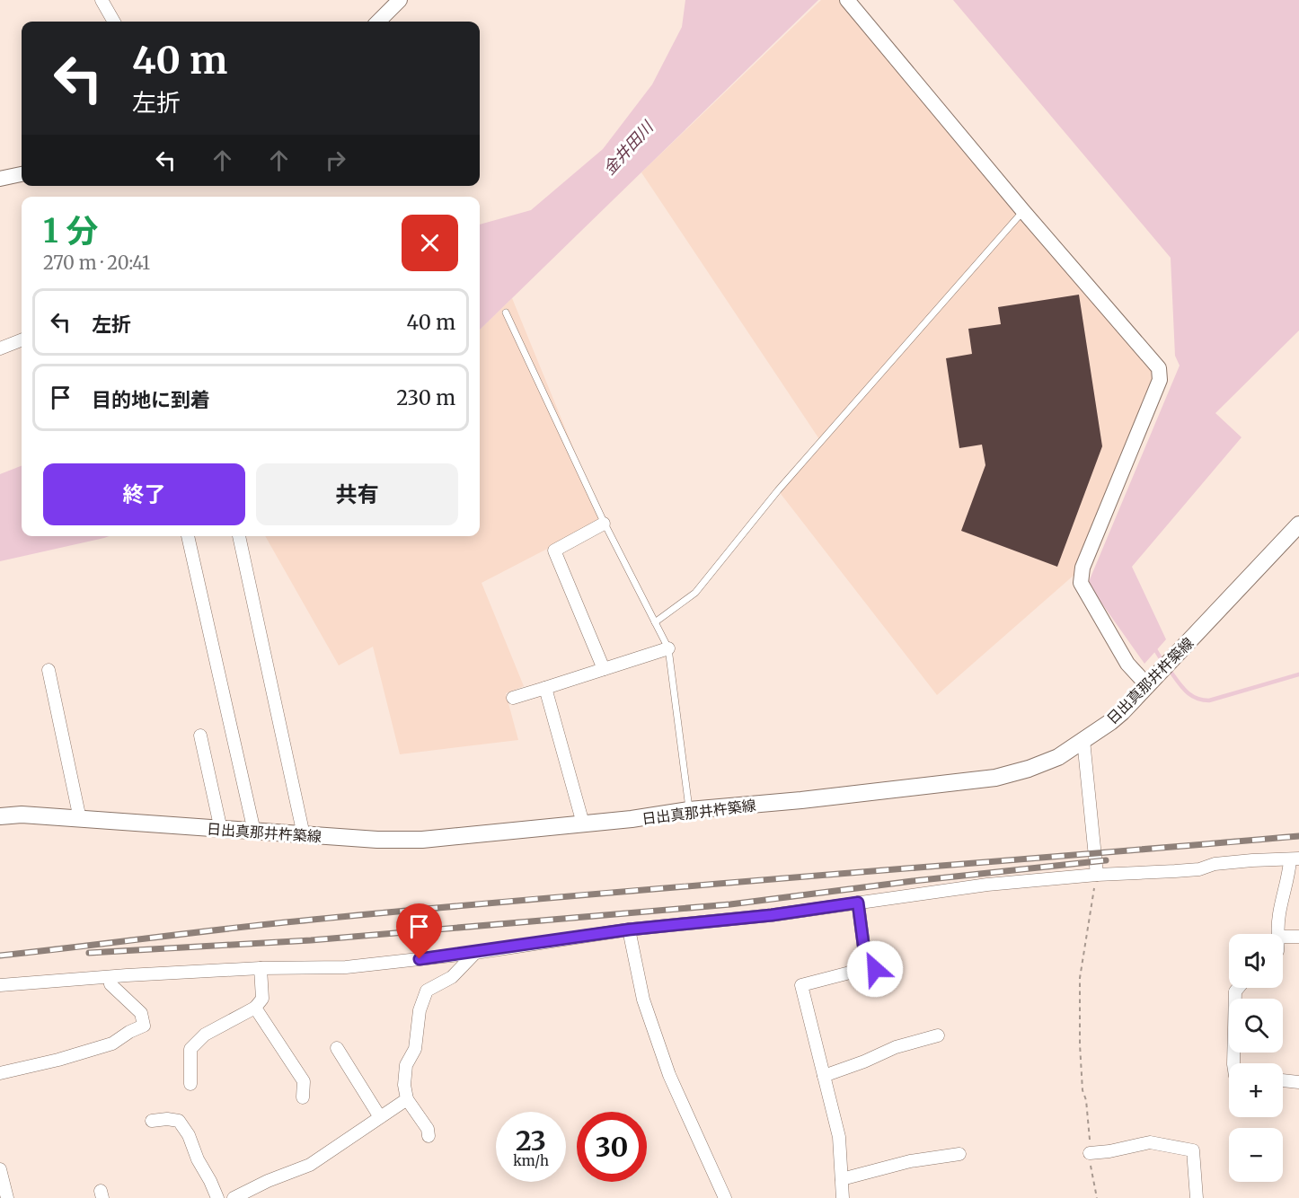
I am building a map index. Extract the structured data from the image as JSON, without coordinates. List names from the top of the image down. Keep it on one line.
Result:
{"streets":{"main road":["日出真那井杵築線"]},"water":["金井田川"],"page":{"turn":["40 m","左折"],"heading":["1 分","270 m · 20:41"],"list":[{"name":"左折","value":"40 m"},{"name":"目的地に到着","value":"230 m"}],"buttons":["終了","共有"],"map_buttons":["+","−"],"speed":"23 km/h","limit":"30"}}
